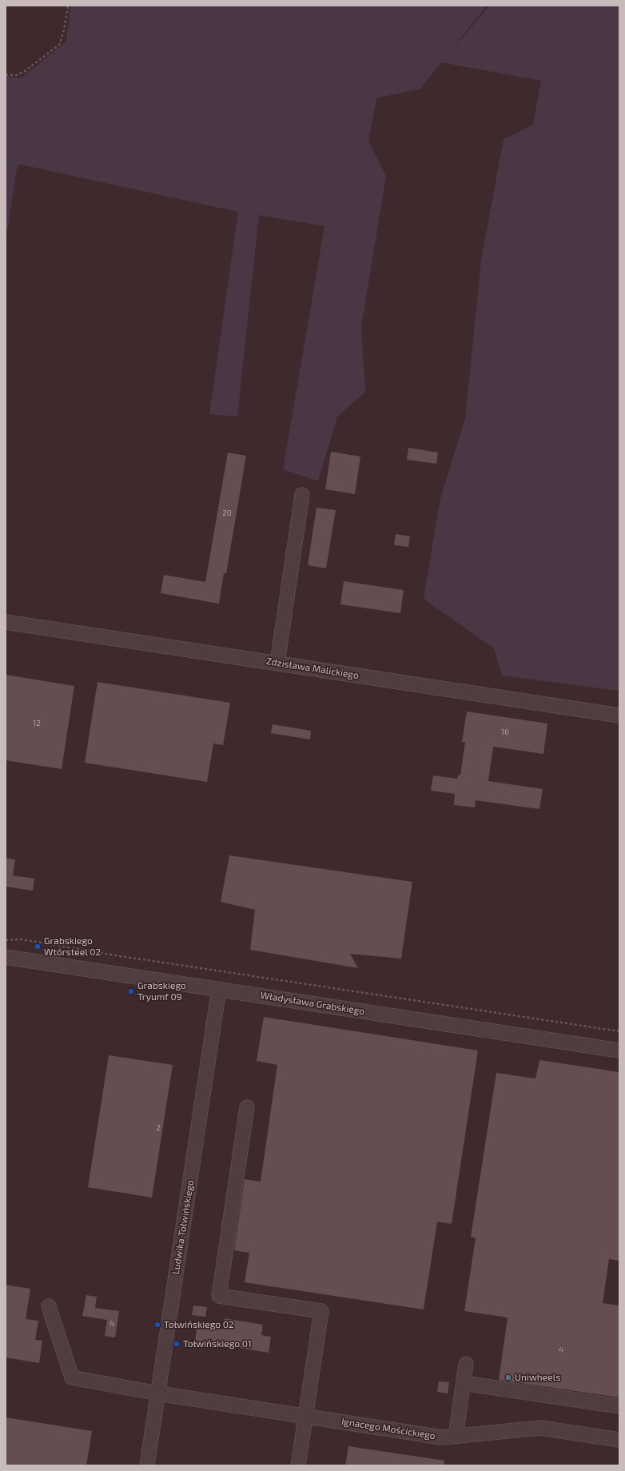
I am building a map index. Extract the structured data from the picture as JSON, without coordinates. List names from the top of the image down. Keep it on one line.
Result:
{"streets":{"street":["Zdzisława Malickiego","Władysława Grabskiego","Ludwika Tołwińskiego","Ignacego Mościckiego"]},"crossings":[["Władysława Grabskiego","Ludwika Tołwińskiego"],["Ludwika Tołwińskiego","Ignacego Mościckiego"]],"places":["Grabskiego Wtórsteel 02","Grabskiego Tryumf 09","Tołwińskiego 02","Tołwińskiego 01","Uniwheels"],"house_numbers":["20","12","16","2","4","4"]}
